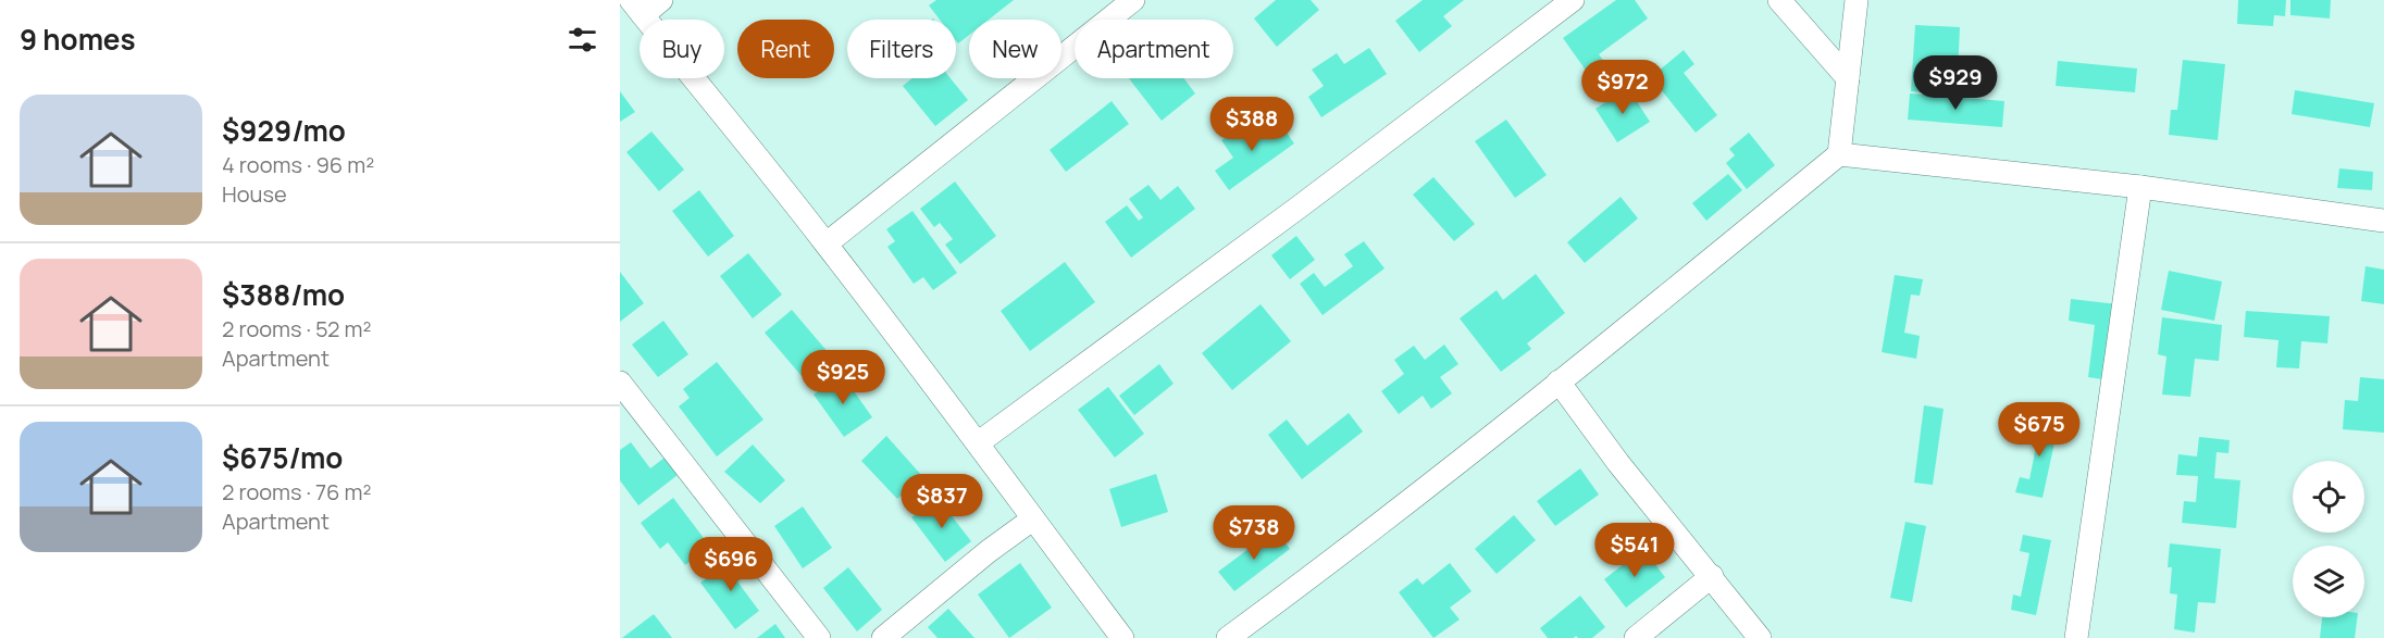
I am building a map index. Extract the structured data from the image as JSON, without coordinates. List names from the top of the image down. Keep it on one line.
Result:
{"page":{"heading":"9 homes","chip":["Buy","Rent","Filters","New","Apartment"],"price":["$929","$972","$388","$925","$675","$837","$738","$541","$696"],"list":[{"name":"$929/mo","note":"4 rooms · 96 m² · House"},{"name":"$388/mo","note":"2 rooms · 52 m² · Apartment"},{"name":"$675/mo","note":"2 rooms · 76 m² · Apartment"}]}}
